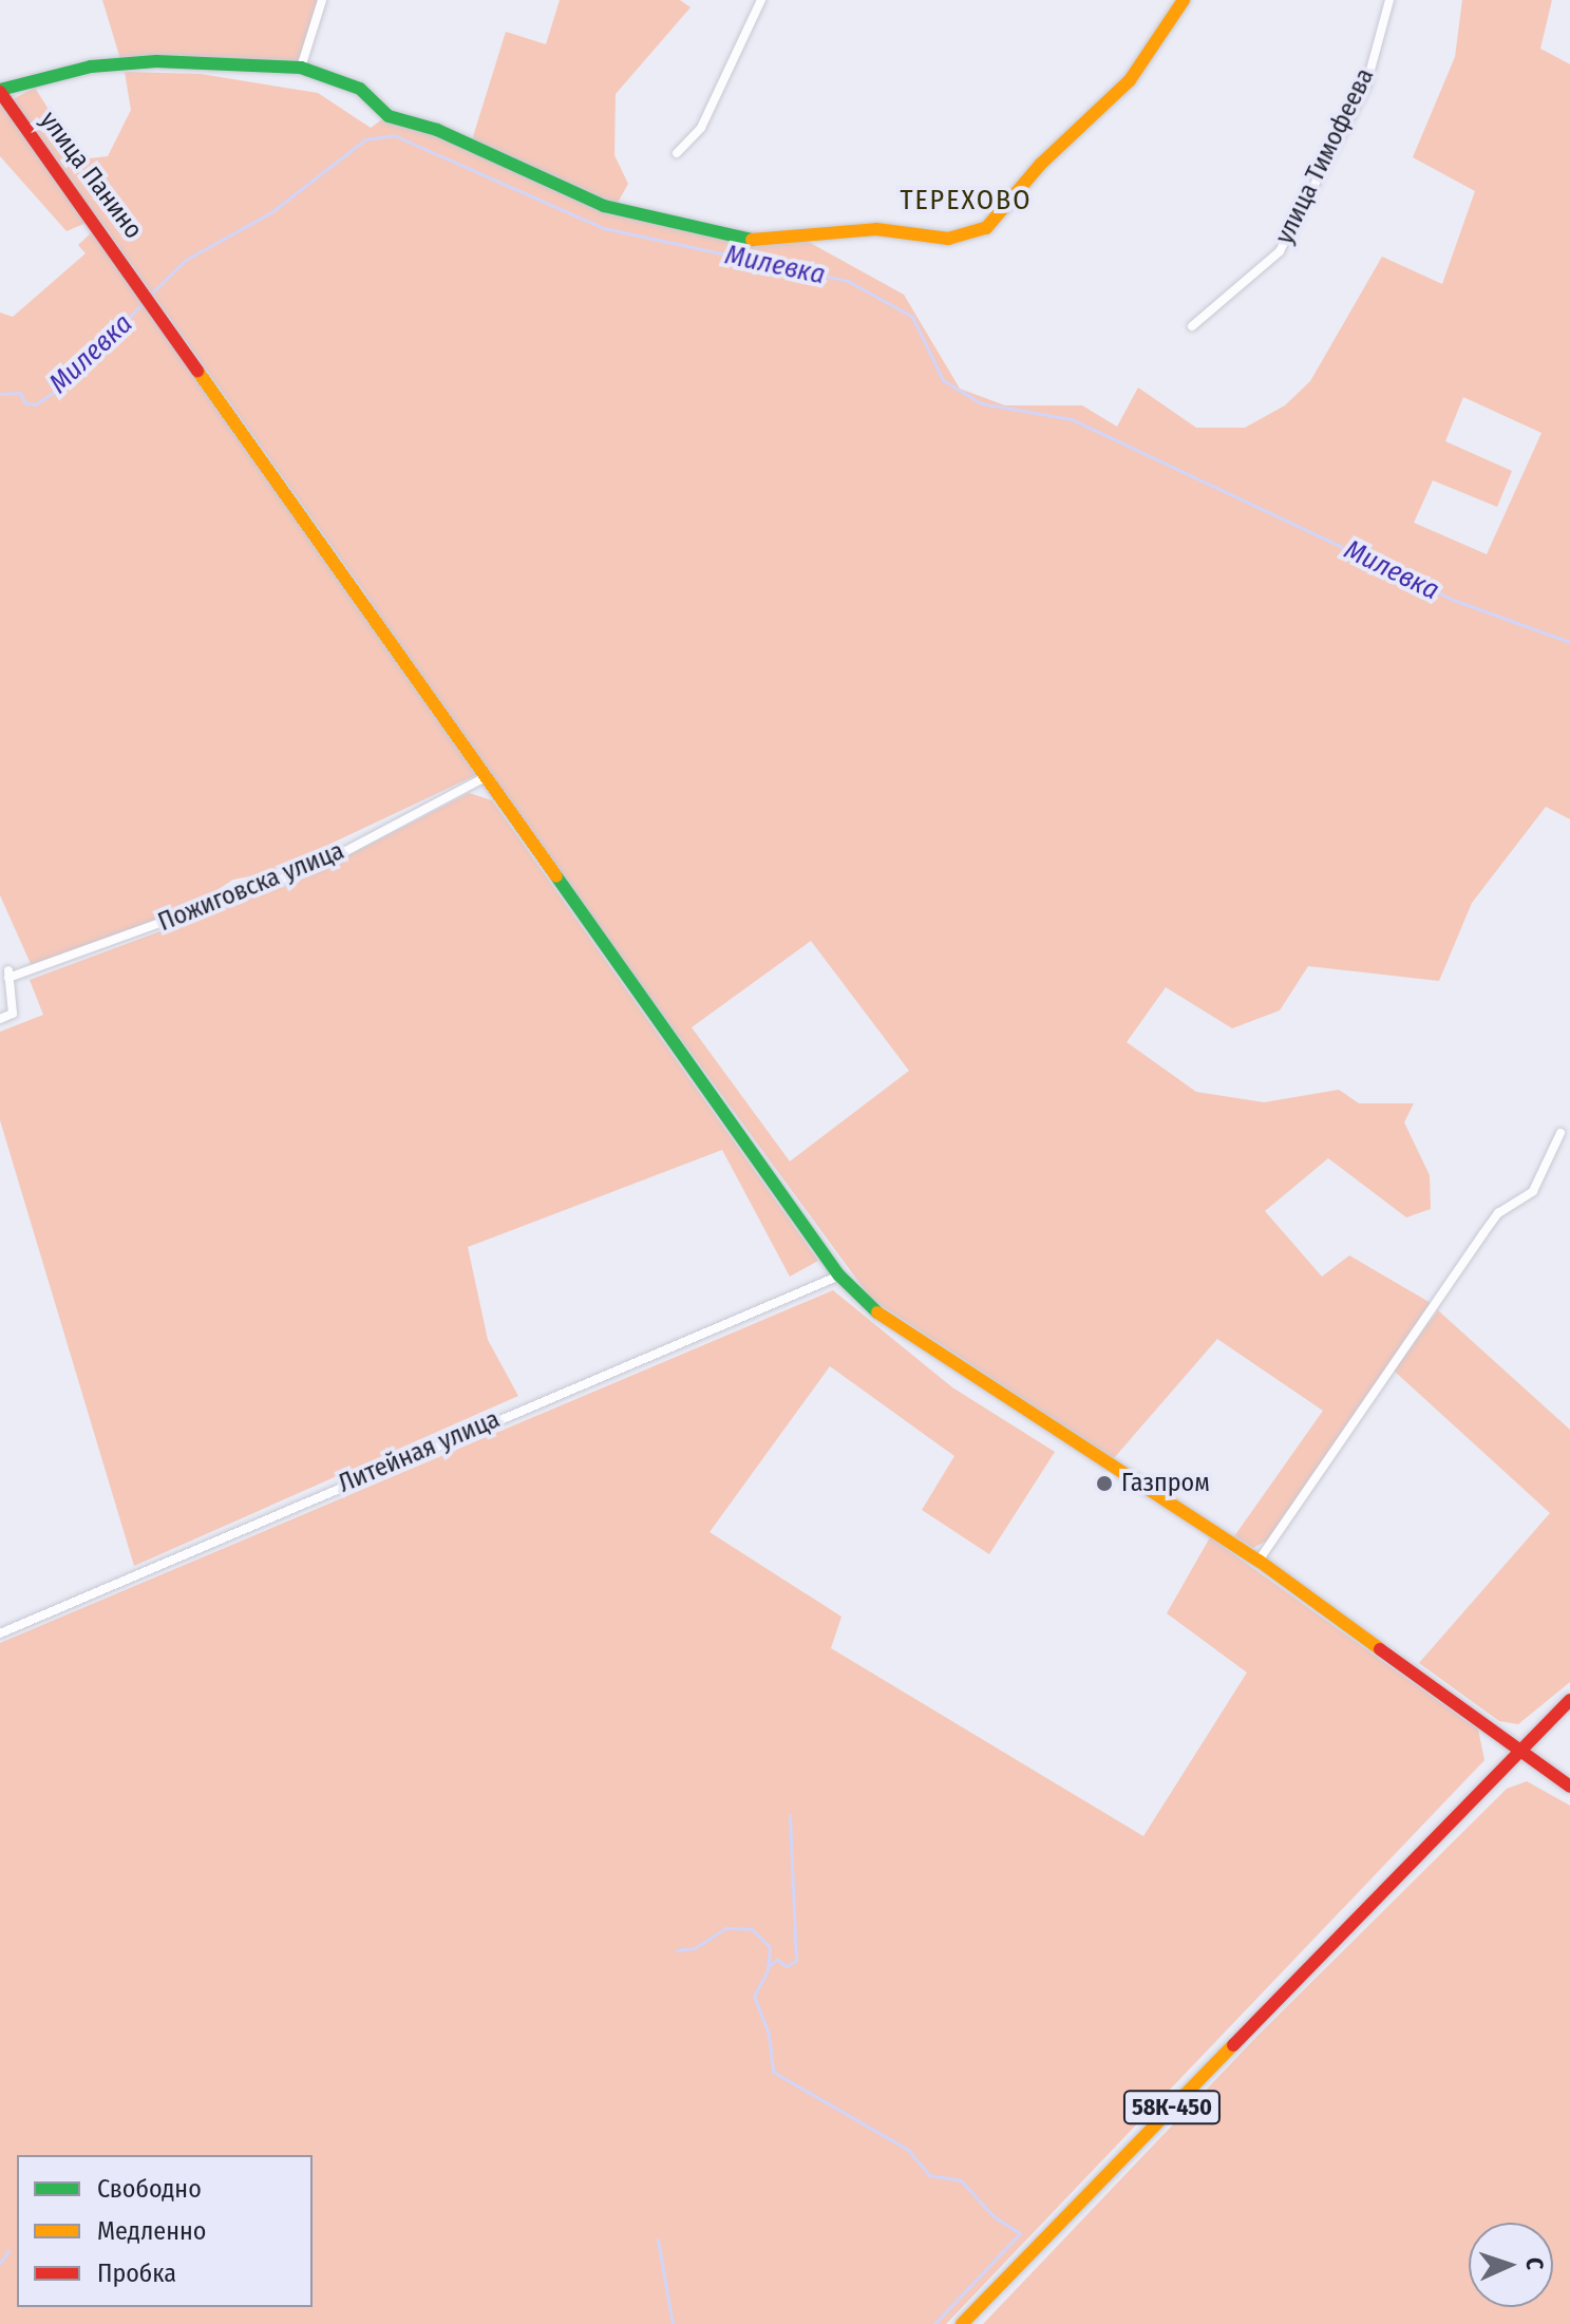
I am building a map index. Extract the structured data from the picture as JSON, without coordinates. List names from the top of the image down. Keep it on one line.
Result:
{"streets":{"main road":["улица Панино","58К-450"],"street":["улица Тимофеева","Пожиговска улица","Литейная улица"]},"crossings":[["улица Панино","Пожиговска улица"],["улица Панино","Литейная улица"],["улица Панино","58К-450"]],"districts":["ТЕРЕХОВО"],"water":["Милевка"],"places":["Газпром"],"legend":["Свободно","Медленно","Пробка"],"north":"right"}
